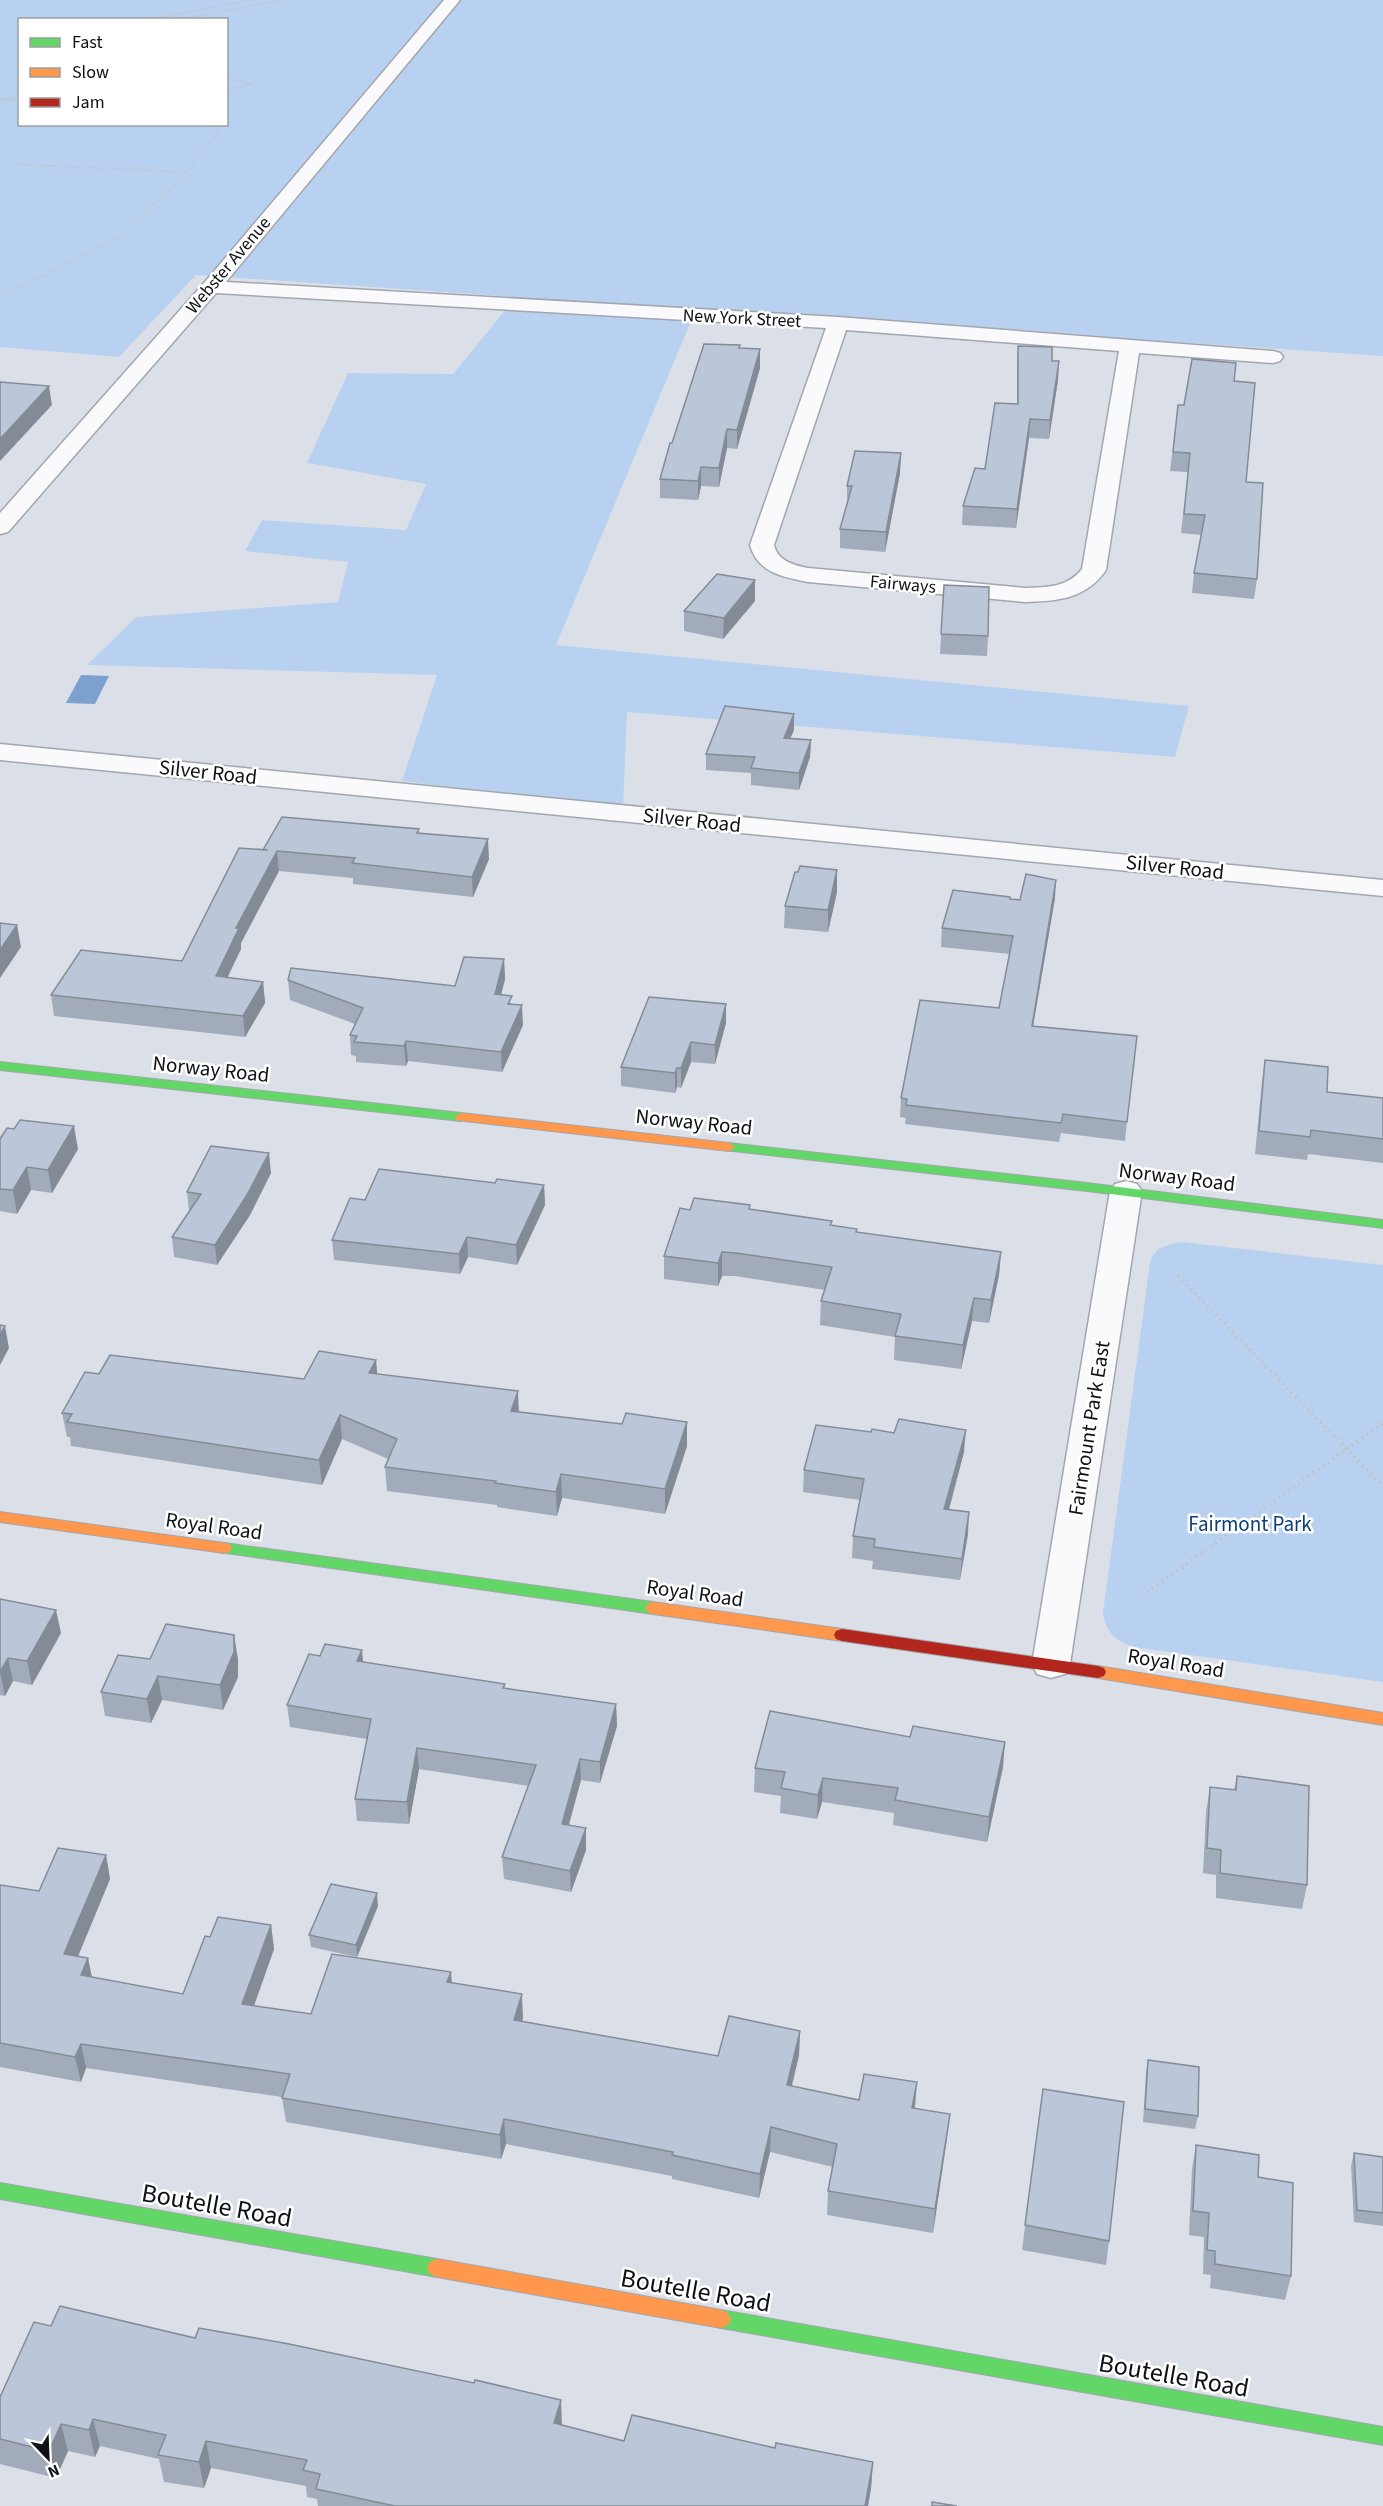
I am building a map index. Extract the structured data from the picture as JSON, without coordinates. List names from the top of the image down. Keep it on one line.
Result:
{"streets":{"street":["Webster Avenue","New York Street","Fairways","Silver Road","Norway Road","Fairmount Park East","Royal Road","Boutelle Road"]},"crossings":[["Webster Avenue","New York Street"],["New York Street","Fairways"],["Norway Road","Fairmount Park East"],["Fairmount Park East","Royal Road"]],"parks":["Fairmont Park"],"legend":["Fast","Slow","Jam"],"north":"bottom right"}
